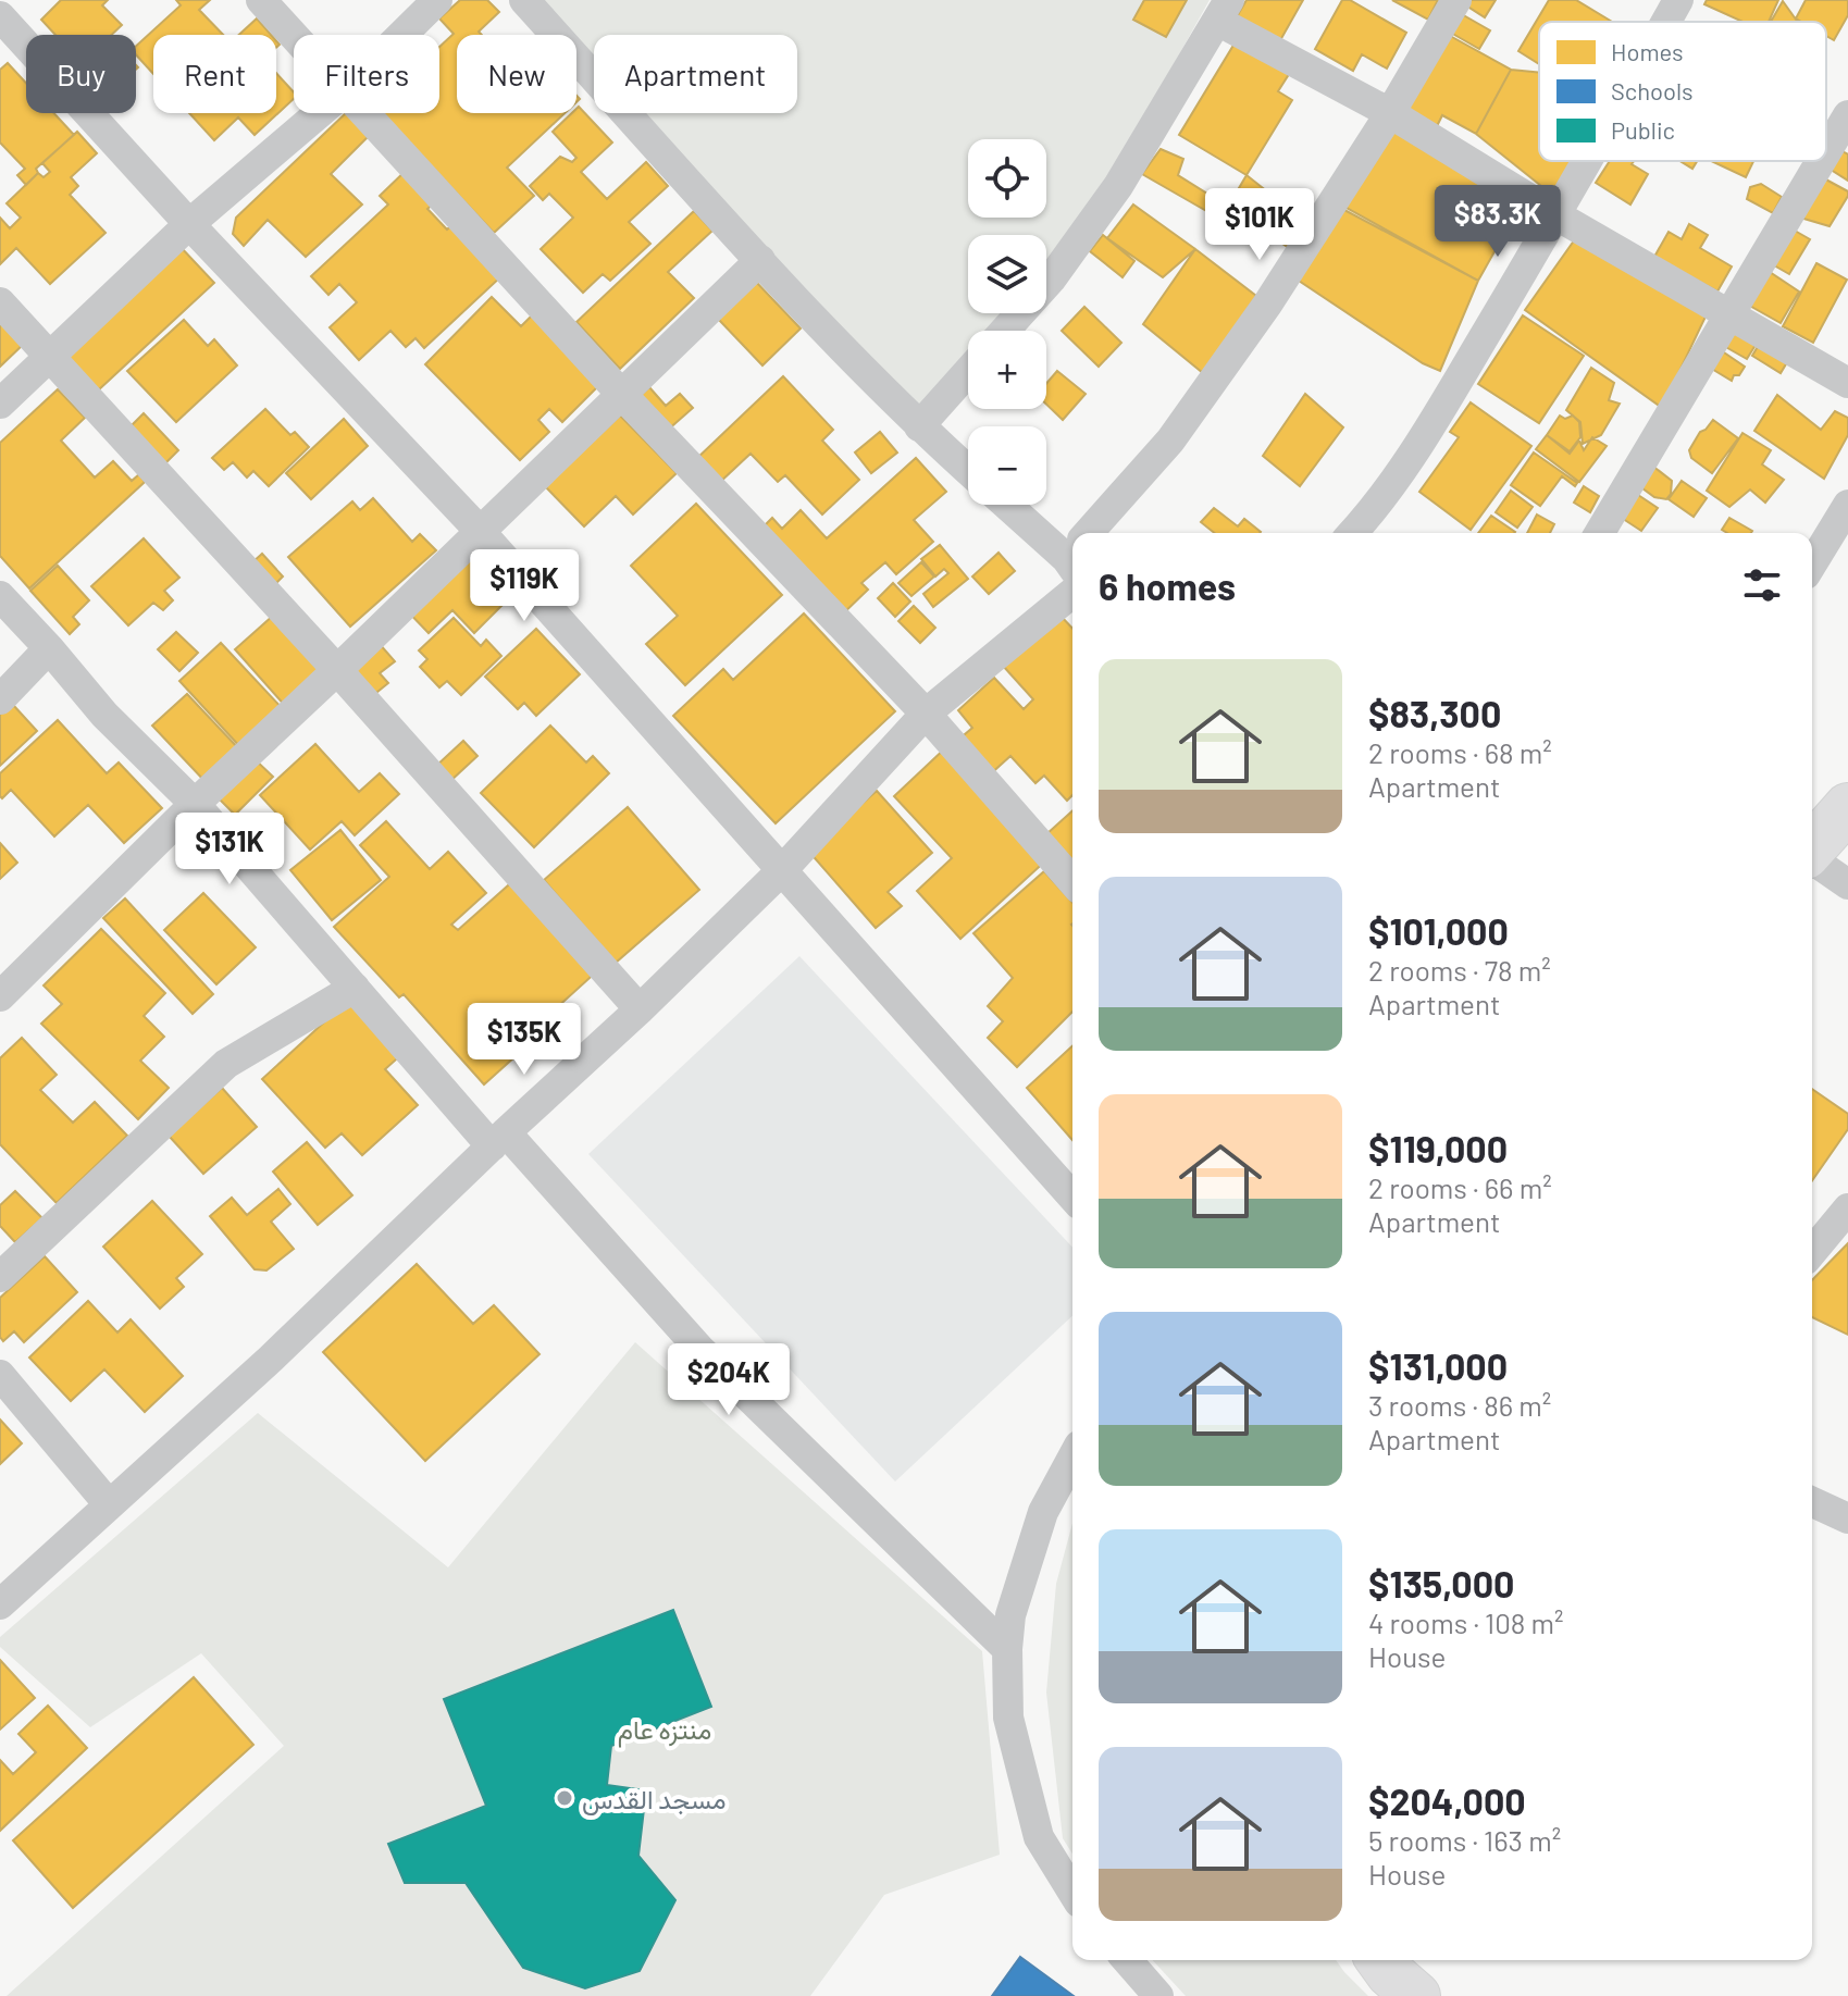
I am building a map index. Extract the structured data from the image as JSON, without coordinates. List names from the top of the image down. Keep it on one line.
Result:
{"parks":["منتزه عام"],"places":["مسجد القدس"],"legend":["Homes","Schools","Public"],"page":{"chip":["Buy","Rent","Filters","New","Apartment"],"map_buttons":["+","−"],"price":["$83.3K","$101K","$119K","$131K","$135K","$204K"],"heading":"6 homes","list":[{"name":"$83,300","note":"2 rooms · 68 m² · Apartment"},{"name":"$101,000","note":"2 rooms · 78 m² · Apartment"},{"name":"$119,000","note":"2 rooms · 66 m² · Apartment"},{"name":"$131,000","note":"3 rooms · 86 m² · Apartment"},{"name":"$135,000","note":"4 rooms · 108 m² · House"},{"name":"$204,000","note":"5 rooms · 163 m² · House"}]}}
